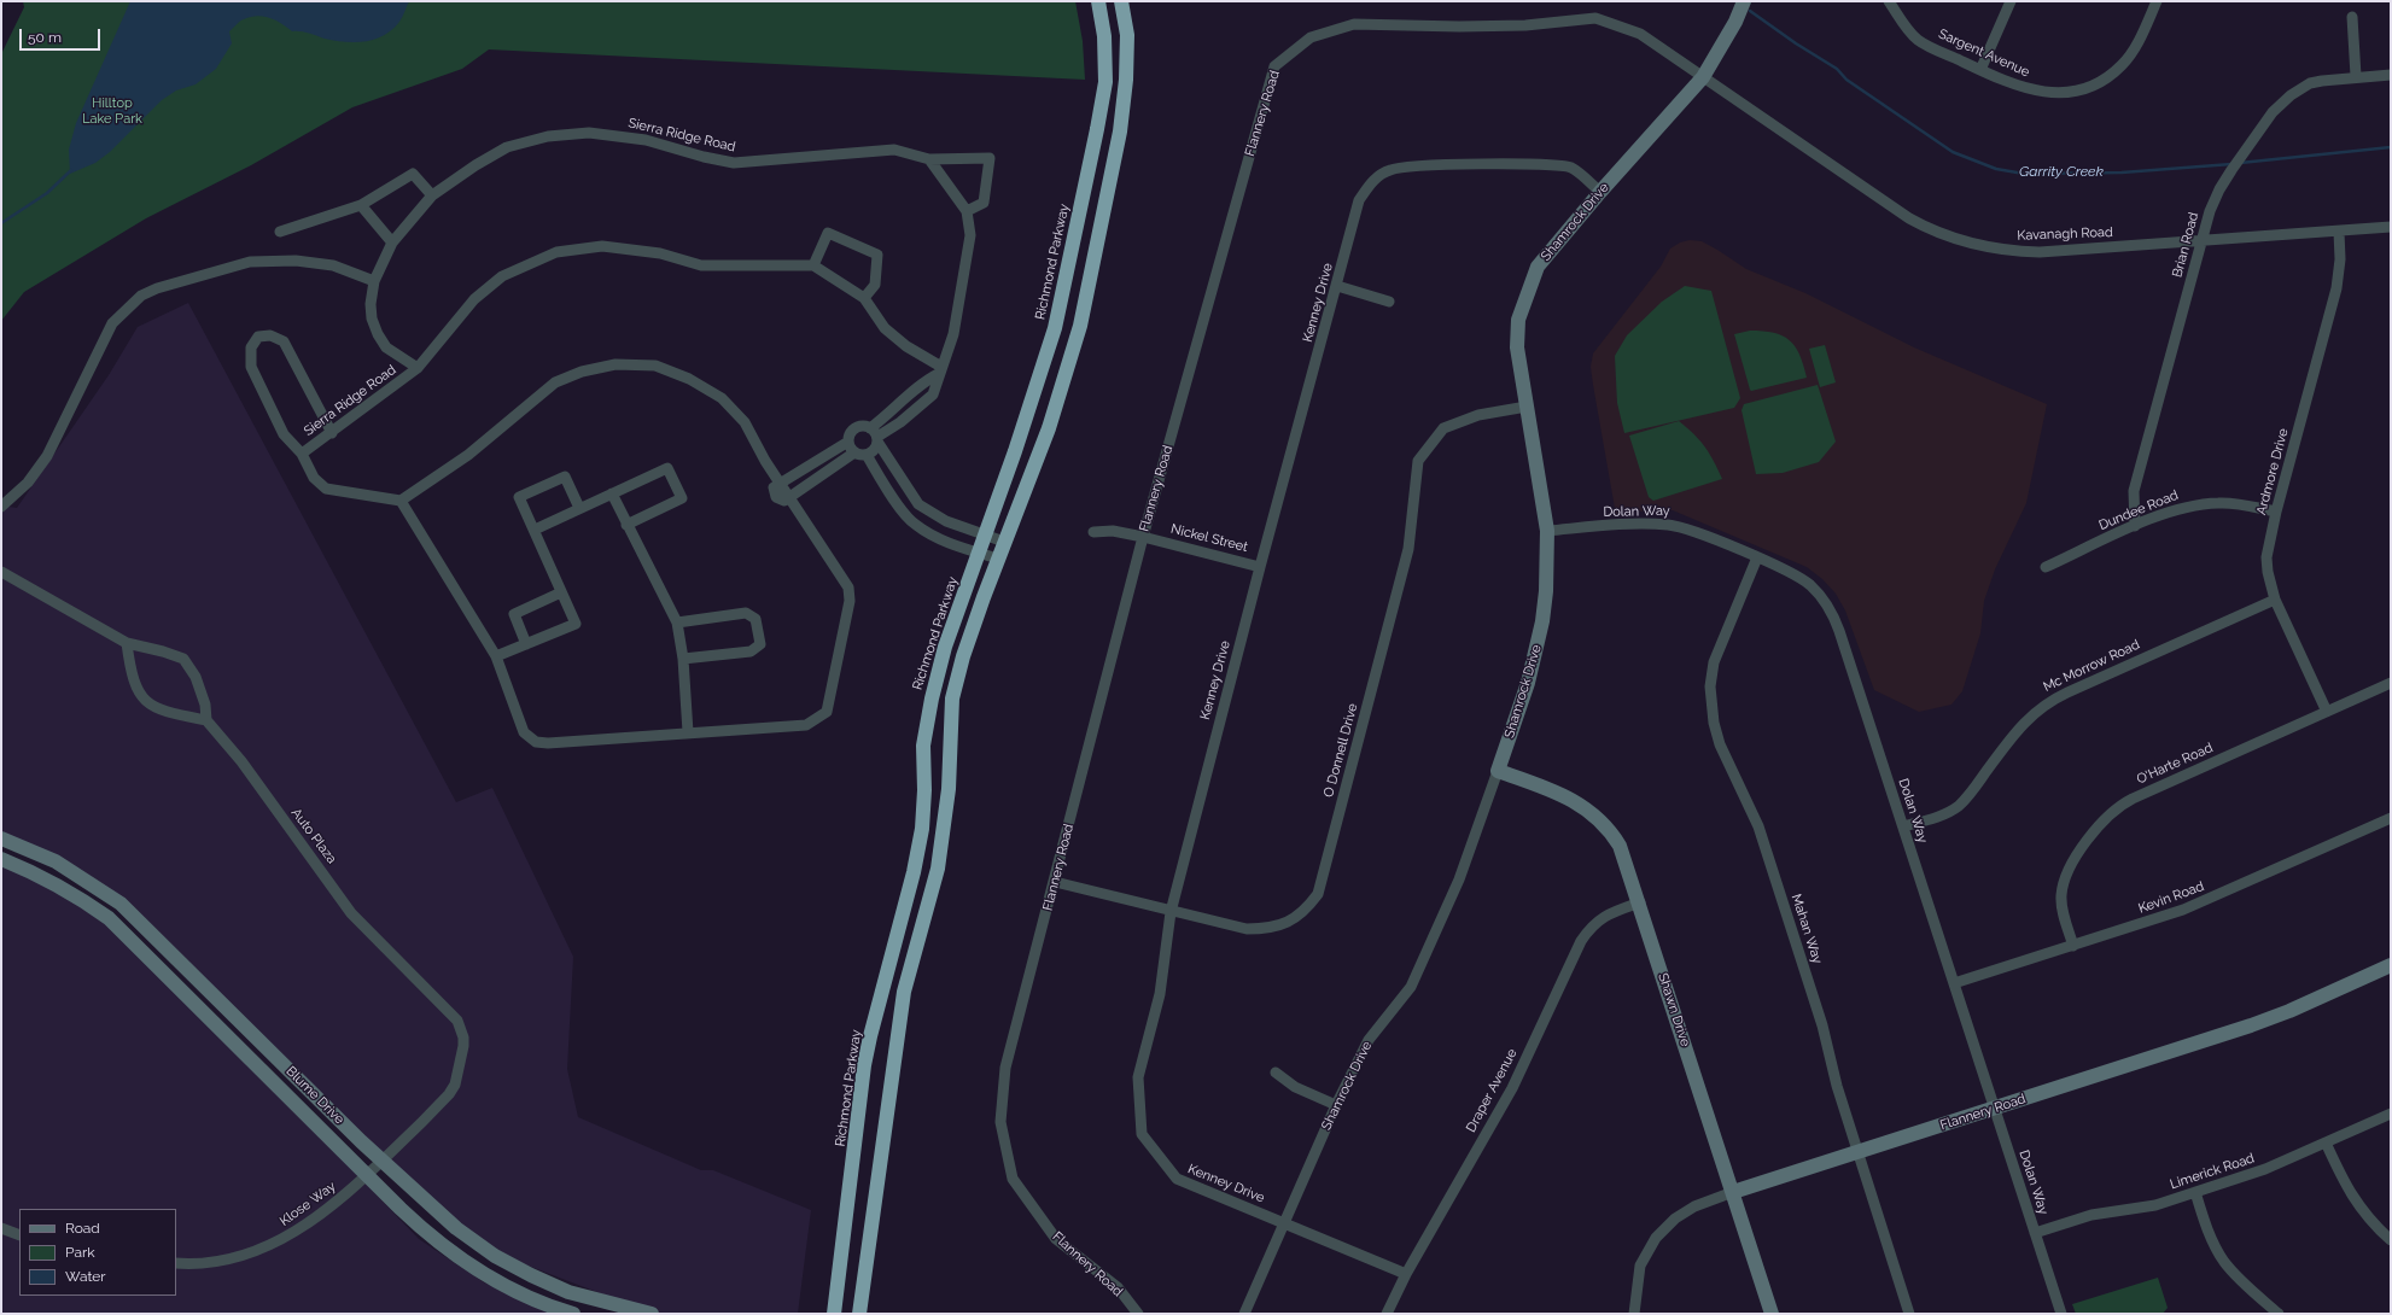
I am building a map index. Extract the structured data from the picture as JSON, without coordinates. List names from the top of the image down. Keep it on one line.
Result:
{"streets":{"highway":["Richmond Parkway"],"street":["Sargent Avenue","Flannery Road","Sierra Ridge Road","Shamrock Drive","Kavanagh Road","Brian Road","Kenney Drive","Ardmore Drive","Dundee Road","Dolan Way","Nickel Street","Mc Morrow Road","O Donnell Drive","O'Harte Road","Auto Plaza","Kevin Road","Mahan Way","Shawn Drive","Draper Avenue","Blume Drive","Limerick Road","Klose Way"]},"crossings":[["Flannery Road","Shamrock Drive"],["Flannery Road","Kavanagh Road"],["Flannery Road","Dolan Way"],["Flannery Road","Nickel Street"],["Flannery Road","O Donnell Drive"],["Flannery Road","Mahan Way"],["Flannery Road","Shawn Drive"],["Shamrock Drive","Kavanagh Road"],["Shamrock Drive","Kenney Drive"],["Shamrock Drive","Dolan Way"],["Shamrock Drive","O Donnell Drive"],["Shamrock Drive","Shawn Drive"],["Kavanagh Road","Brian Road"],["Kavanagh Road","Ardmore Drive"],["Brian Road","Dundee Road"],["Kenney Drive","Nickel Street"],["Kenney Drive","O Donnell Drive"],["Kenney Drive","Draper Avenue"],["Ardmore Drive","Dundee Road"],["Ardmore Drive","Mc Morrow Road"],["Ardmore Drive","O'Harte Road"],["Dolan Way","Mc Morrow Road"],["Dolan Way","Kevin Road"],["Dolan Way","Mahan Way"],["Dolan Way","Limerick Road"],["O'Harte Road","Kevin Road"],["Auto Plaza","Blume Drive"],["Auto Plaza","Klose Way"],["Shawn Drive","Draper Avenue"],["Blume Drive","Klose Way"]],"water":["Garrity Creek"],"parks":["Hilltop Lake Park"],"legend":["Road","Park","Water"],"scale_bar":"50 m"}
